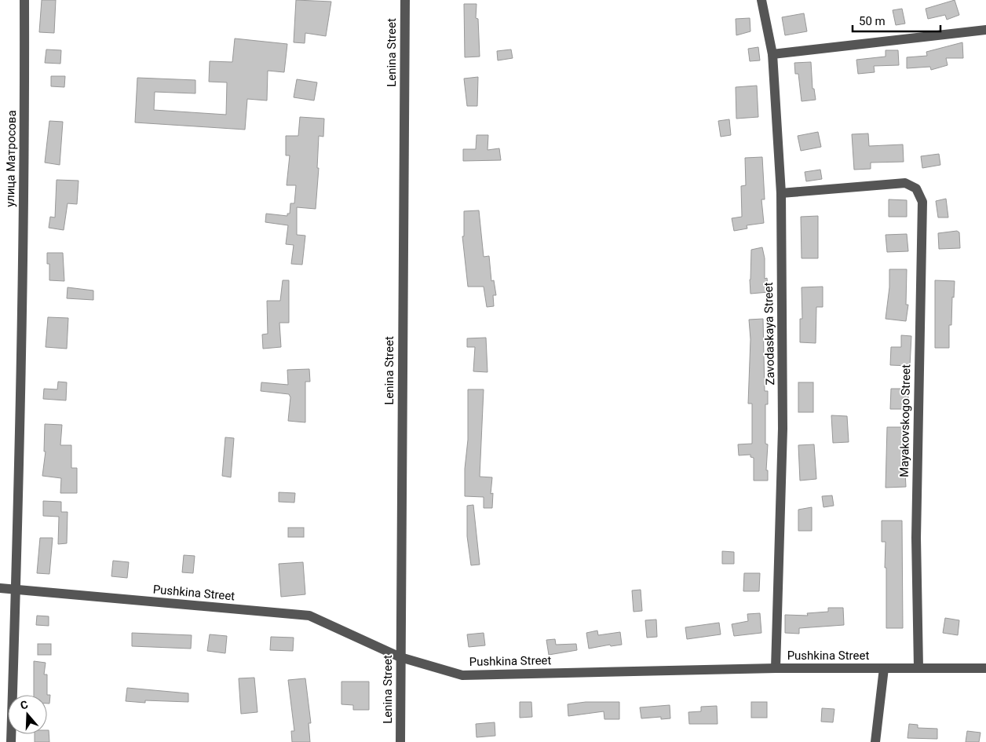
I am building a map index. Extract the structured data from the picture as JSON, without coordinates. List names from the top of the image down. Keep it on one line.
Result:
{"streets":{"street":["Lenina Street","улица Матросова","Zavodaskaya Street","Mayakovskogo Street","Pushkina Street"]},"crossings":[["Lenina Street","Pushkina Street"],["улица Матросова","Pushkina Street"],["Zavodaskaya Street","Mayakovskogo Street"],["Zavodaskaya Street","Pushkina Street"],["Mayakovskogo Street","Pushkina Street"]],"scale_bar":"50 m","north":"top"}
